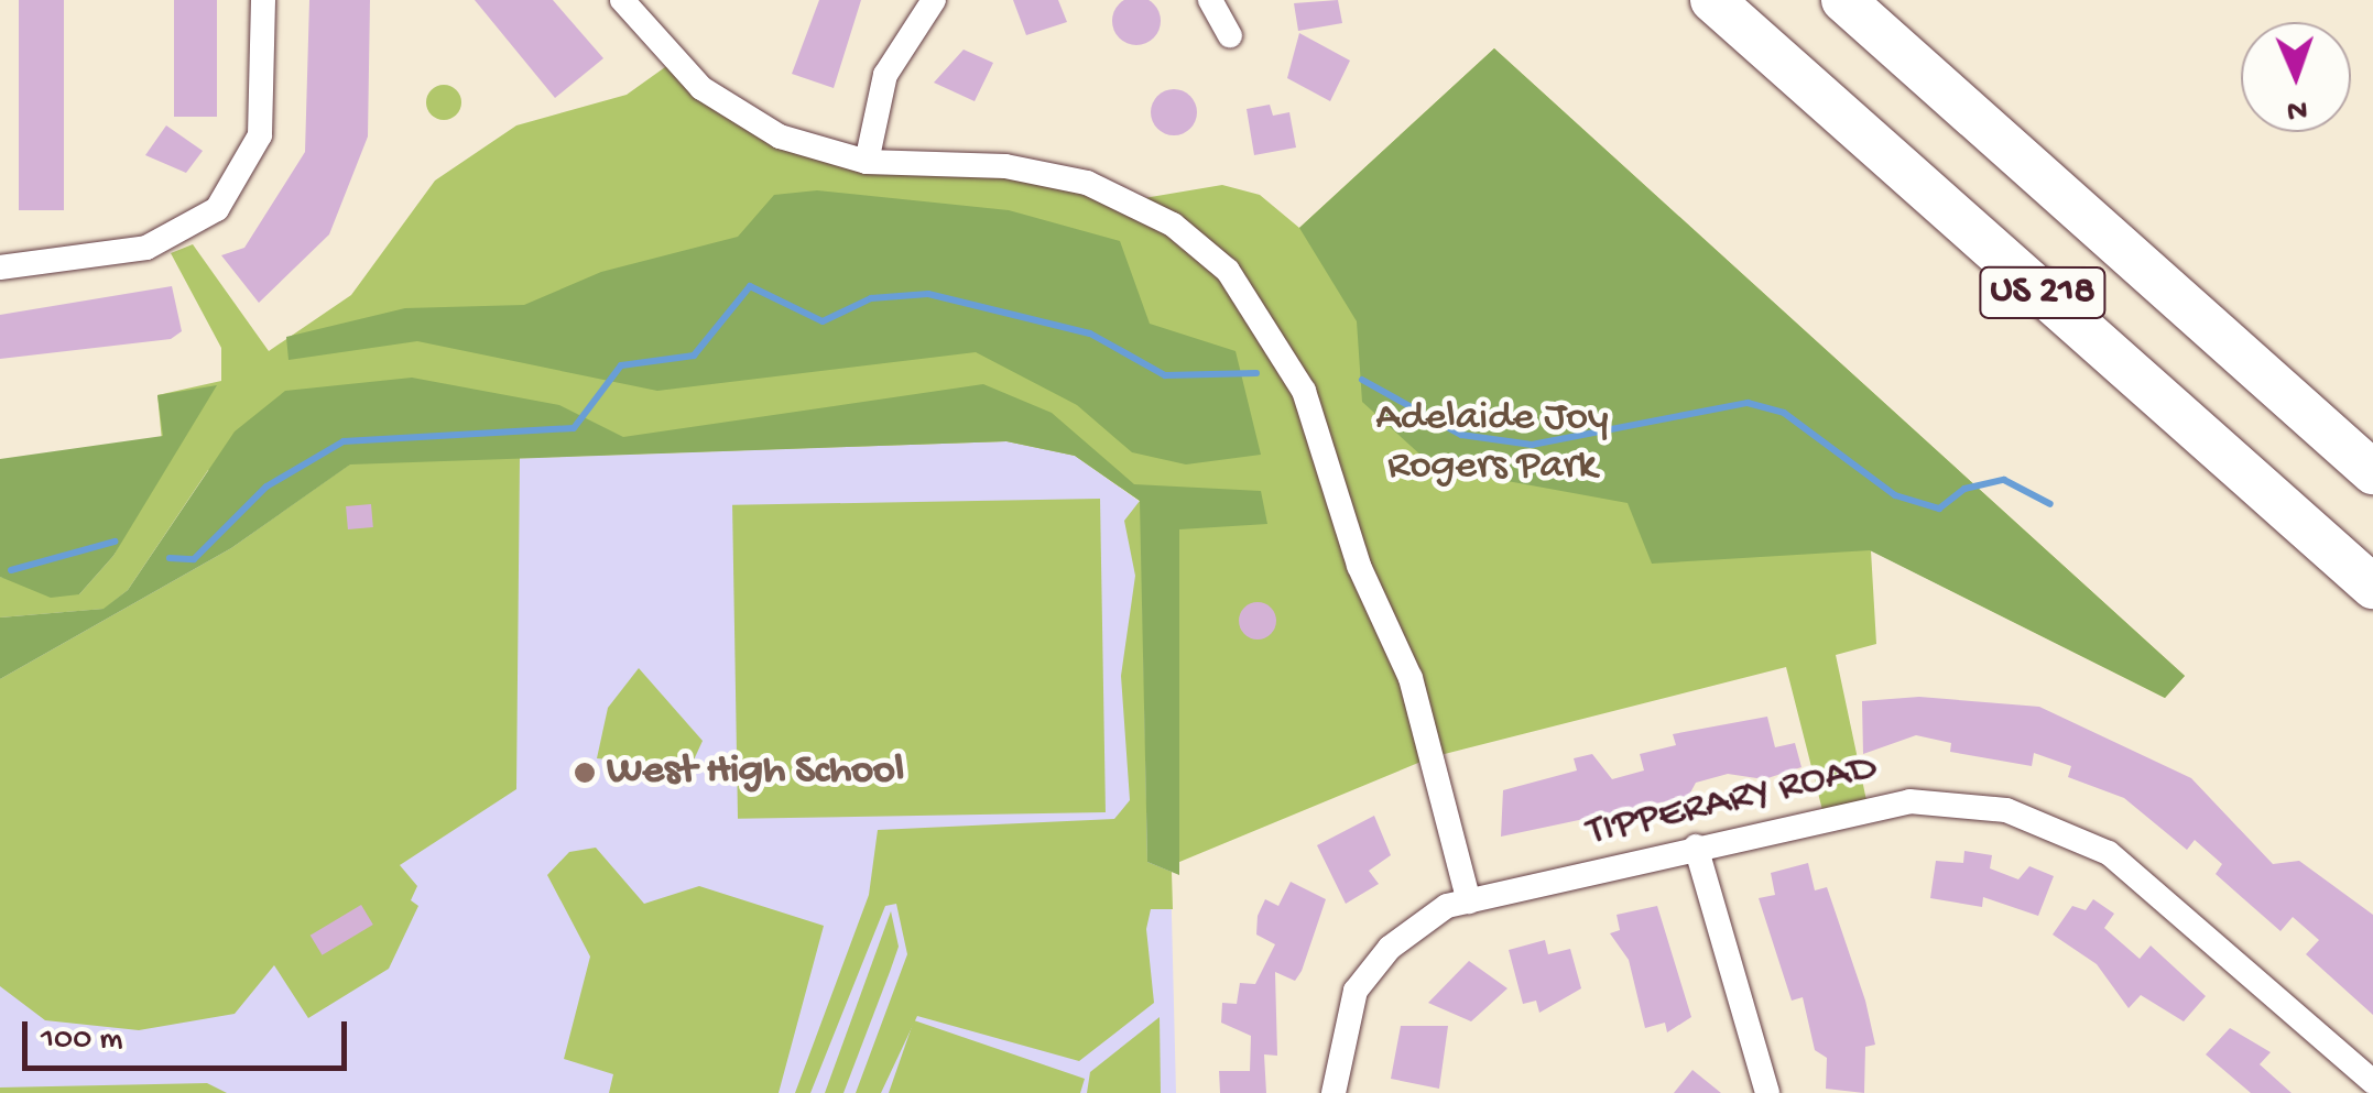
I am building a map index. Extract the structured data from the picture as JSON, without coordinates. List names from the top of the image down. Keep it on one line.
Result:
{"streets":{"highway":["US 218"],"street":["TIPPERARY ROAD"]},"parks":["Adelaide Joy Rogers Park"],"places":["West High School"],"scale_bar":"100 m","north":"bottom"}
